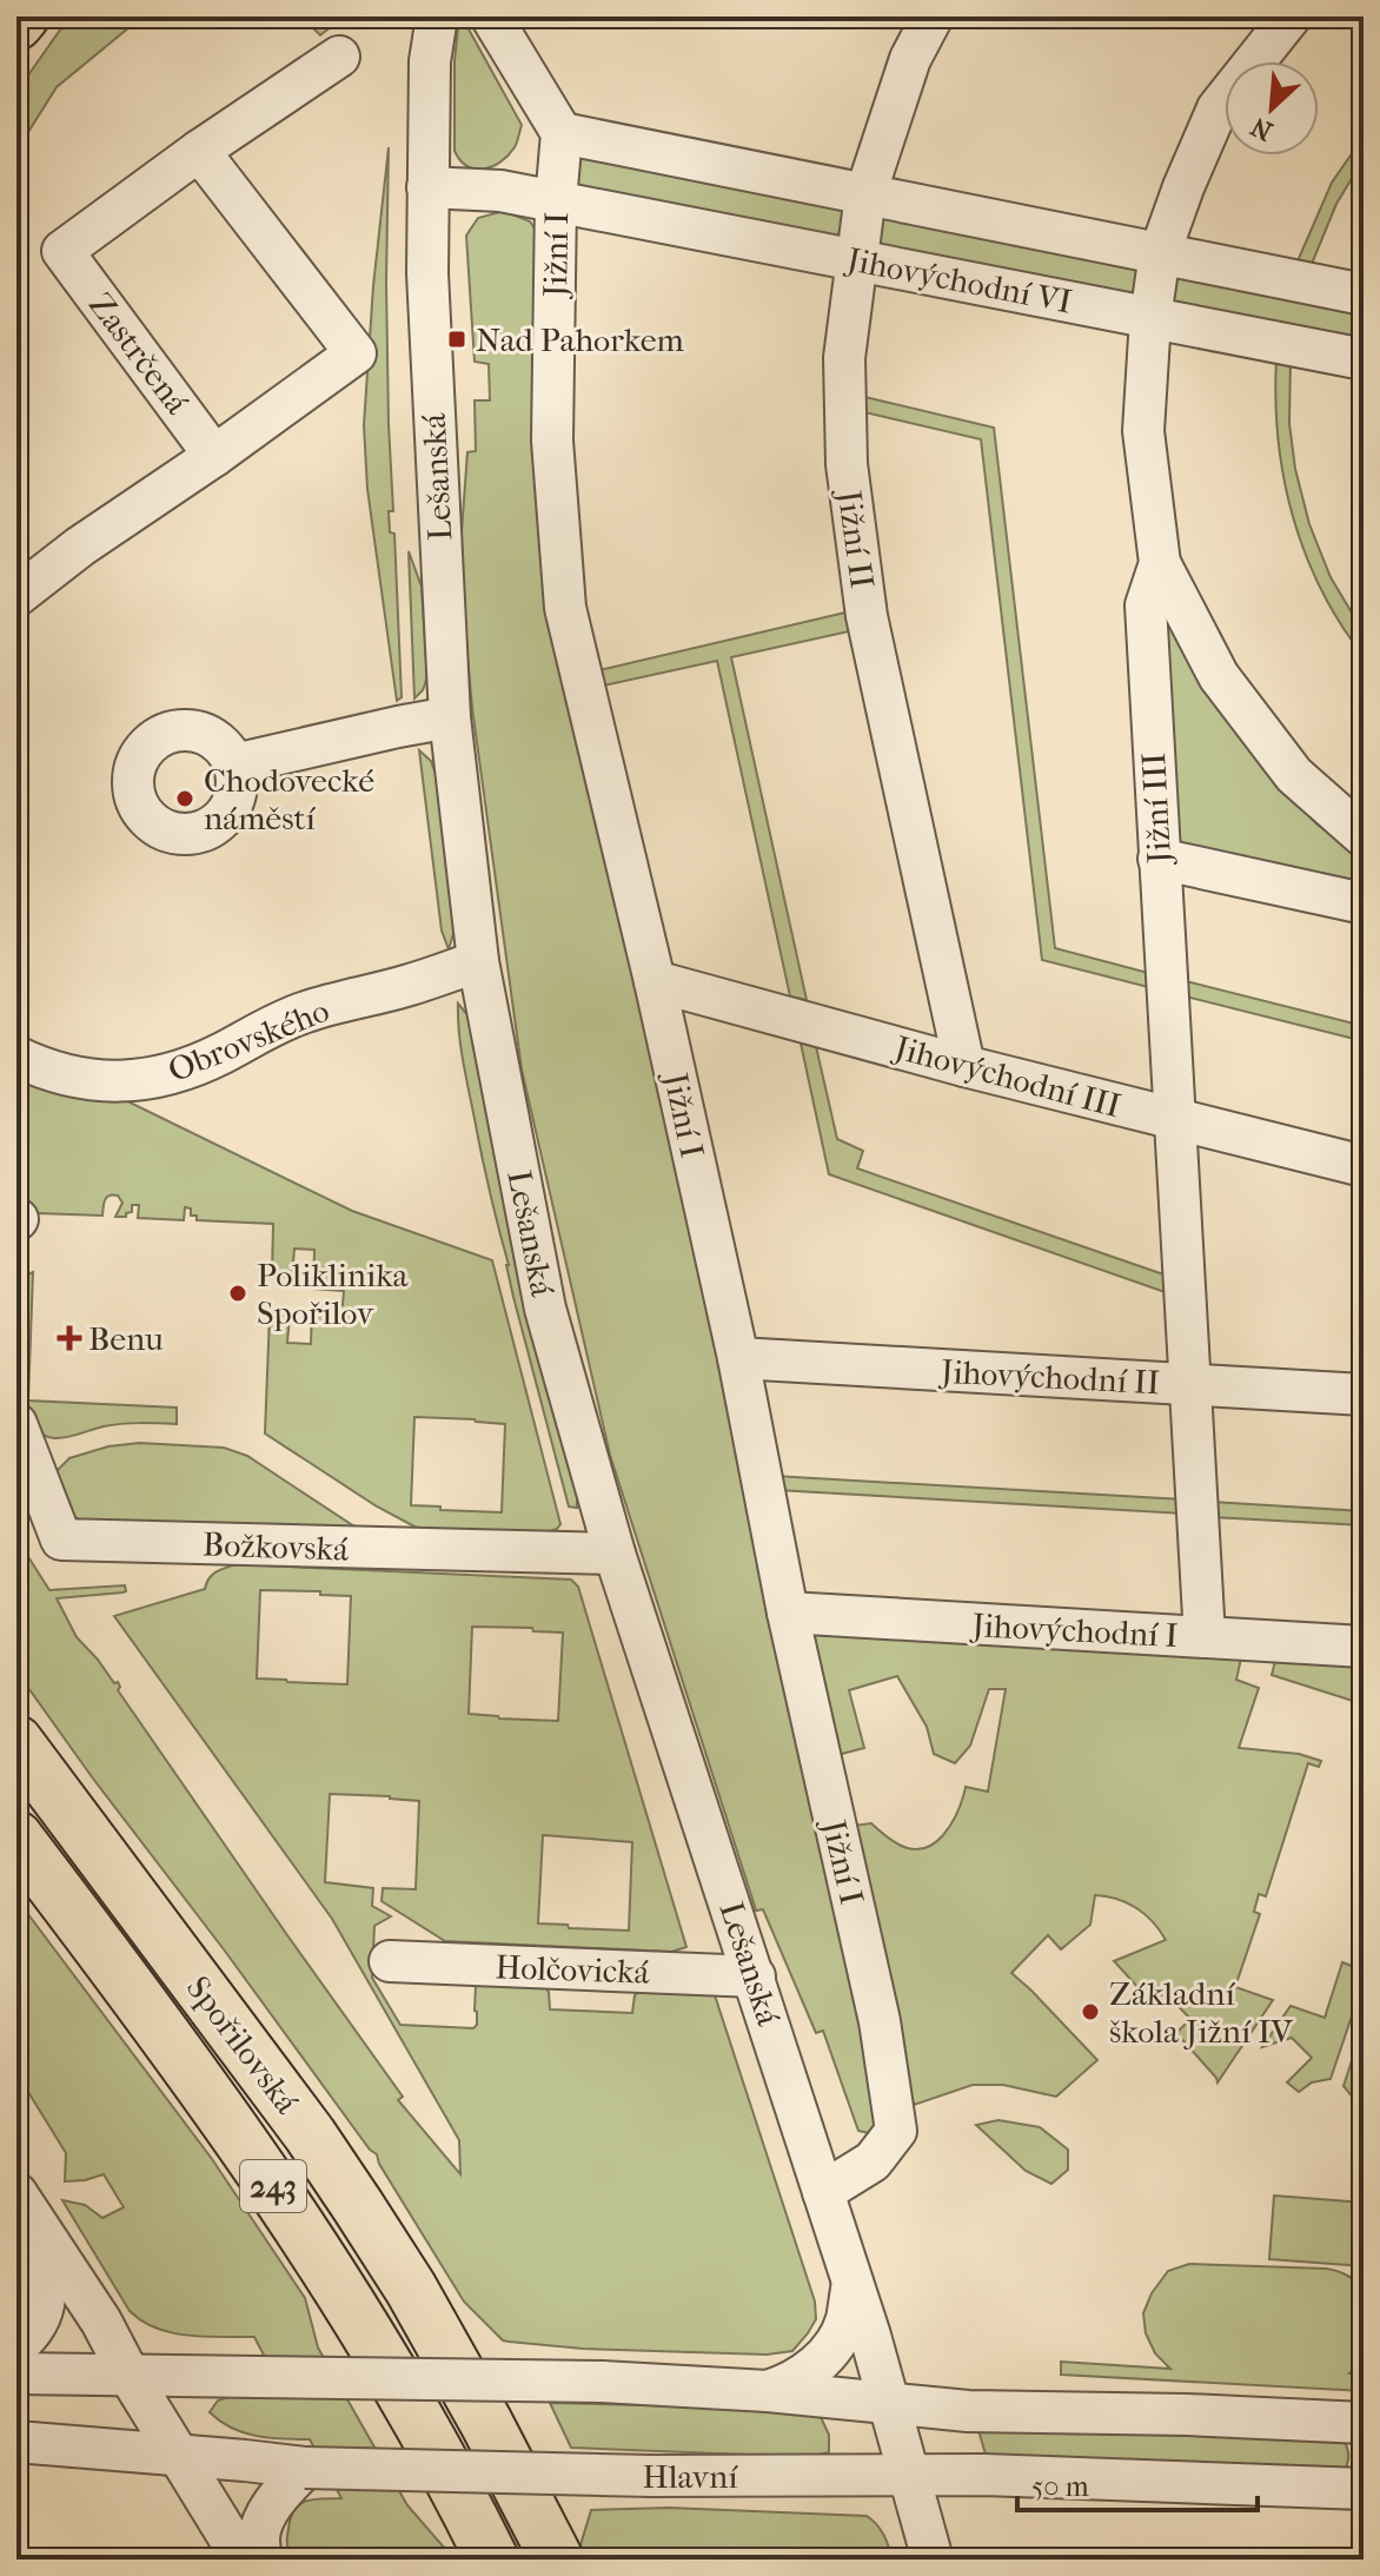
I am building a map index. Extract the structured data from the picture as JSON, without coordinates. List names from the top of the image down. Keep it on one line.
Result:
{"streets":{"highway":["Spořilovská","243"],"street":["Jižní I","Jihovýchodní VI","Zastrčená","Lešanská","Jižní II","Jižní III","Obrovského","Jihovýchodní III","Jihovýchodní II","Božkovská","Jihovýchodní I","Holčovická","Hlavní"]},"crossings":[["Jižní I","Jihovýchodní VI"],["Jižní I","Lešanská"],["Jižní I","Jihovýchodní III"],["Jižní I","Jihovýchodní II"],["Jižní I","Jihovýchodní I"],["Jihovýchodní VI","Lešanská"],["Jihovýchodní VI","Jižní II"],["Jihovýchodní VI","Jižní III"],["Lešanská","Obrovského"],["Lešanská","Božkovská"],["Lešanská","Holčovická"],["Lešanská","Hlavní"],["Jižní II","Jihovýchodní III"],["Jižní III","Jihovýchodní III"],["Jižní III","Jihovýchodní II"],["Jižní III","Jihovýchodní I"]],"places":{"transit":["Nad Pahorkem"],"other":["Chodovecké náměstí","Poliklinika Spořilov","Základní škola Jižní IV"],"health":["Benu"]},"scale_bar":"50 m","north":"bottom left"}
